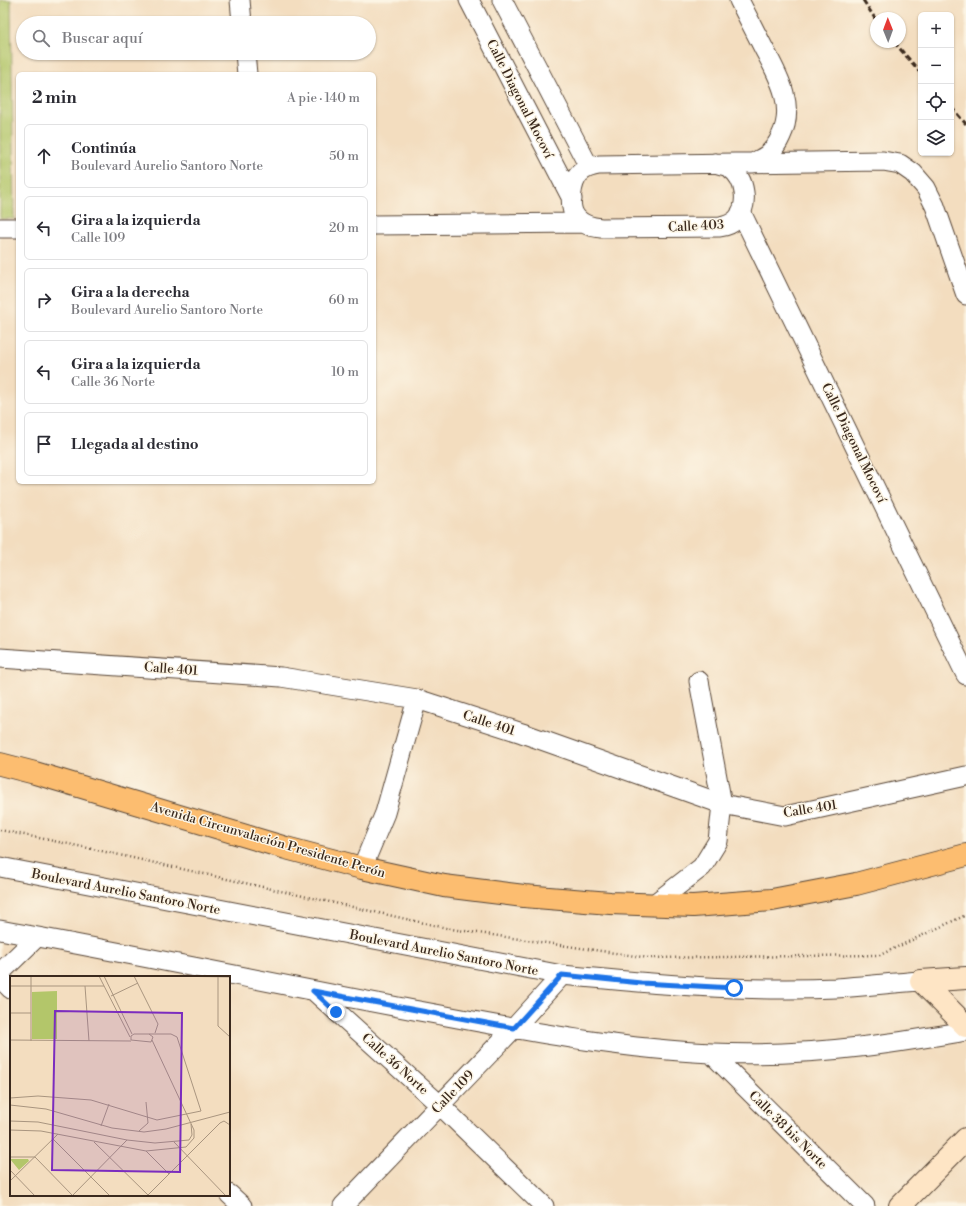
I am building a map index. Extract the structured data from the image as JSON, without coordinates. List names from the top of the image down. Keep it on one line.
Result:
{"streets":{"main road":["Avenida Circunvalación Presidente Perón"],"street":["Calle Diagonal Mocoví","Calle 403","Calle 401","Boulevard Aurelio Santoro Norte","Calle 36 Norte","Calle 109","Calle 38 bis Norte"]},"crossings":[["Calle Diagonal Mocoví","Calle 403"],["Boulevard Aurelio Santoro Norte","Calle 109"],["Calle 36 Norte","Calle 109"]],"north":"top","page":{"map_buttons":["+","−"],"search":"Buscar aquí","heading":["2 min","A pie · 140 m"],"list":[["Continúa","Boulevard Aurelio Santoro Norte","50 m"],["Gira a la izquierda","Calle 109","20 m"],["Gira a la derecha","Boulevard Aurelio Santoro Norte","60 m"],["Gira a la izquierda","Calle 36 Norte","10 m"],"Llegada al destino"]}}
